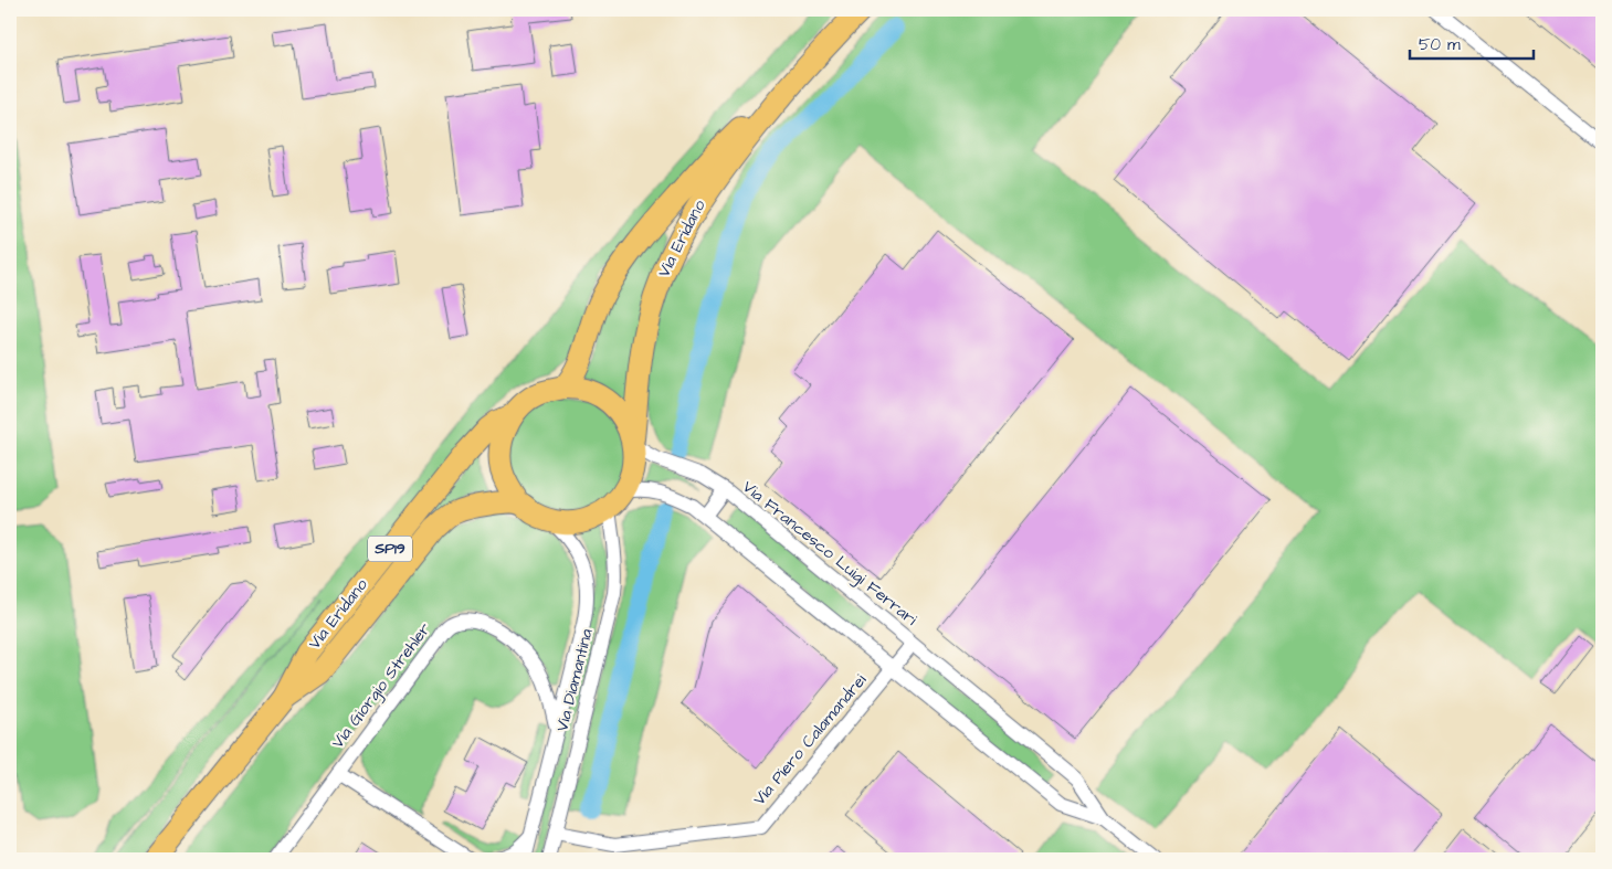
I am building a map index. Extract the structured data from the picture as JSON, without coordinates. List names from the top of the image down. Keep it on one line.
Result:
{"streets":{"main road":["Via Eridano","SP19"],"street":["Via Francesco Luigi Ferrari","Via Diamantina","Via Giorgio Strehler","Via Piero Calamandrei"]},"crossings":[["Via Eridano","Via Francesco Luigi Ferrari"],["Via Eridano","Via Diamantina"],["Via Francesco Luigi Ferrari","Via Diamantina"],["Via Francesco Luigi Ferrari","Via Piero Calamandrei"],["Via Diamantina","Via Giorgio Strehler"],["Via Diamantina","Via Piero Calamandrei"]],"scale_bar":"50 m"}
